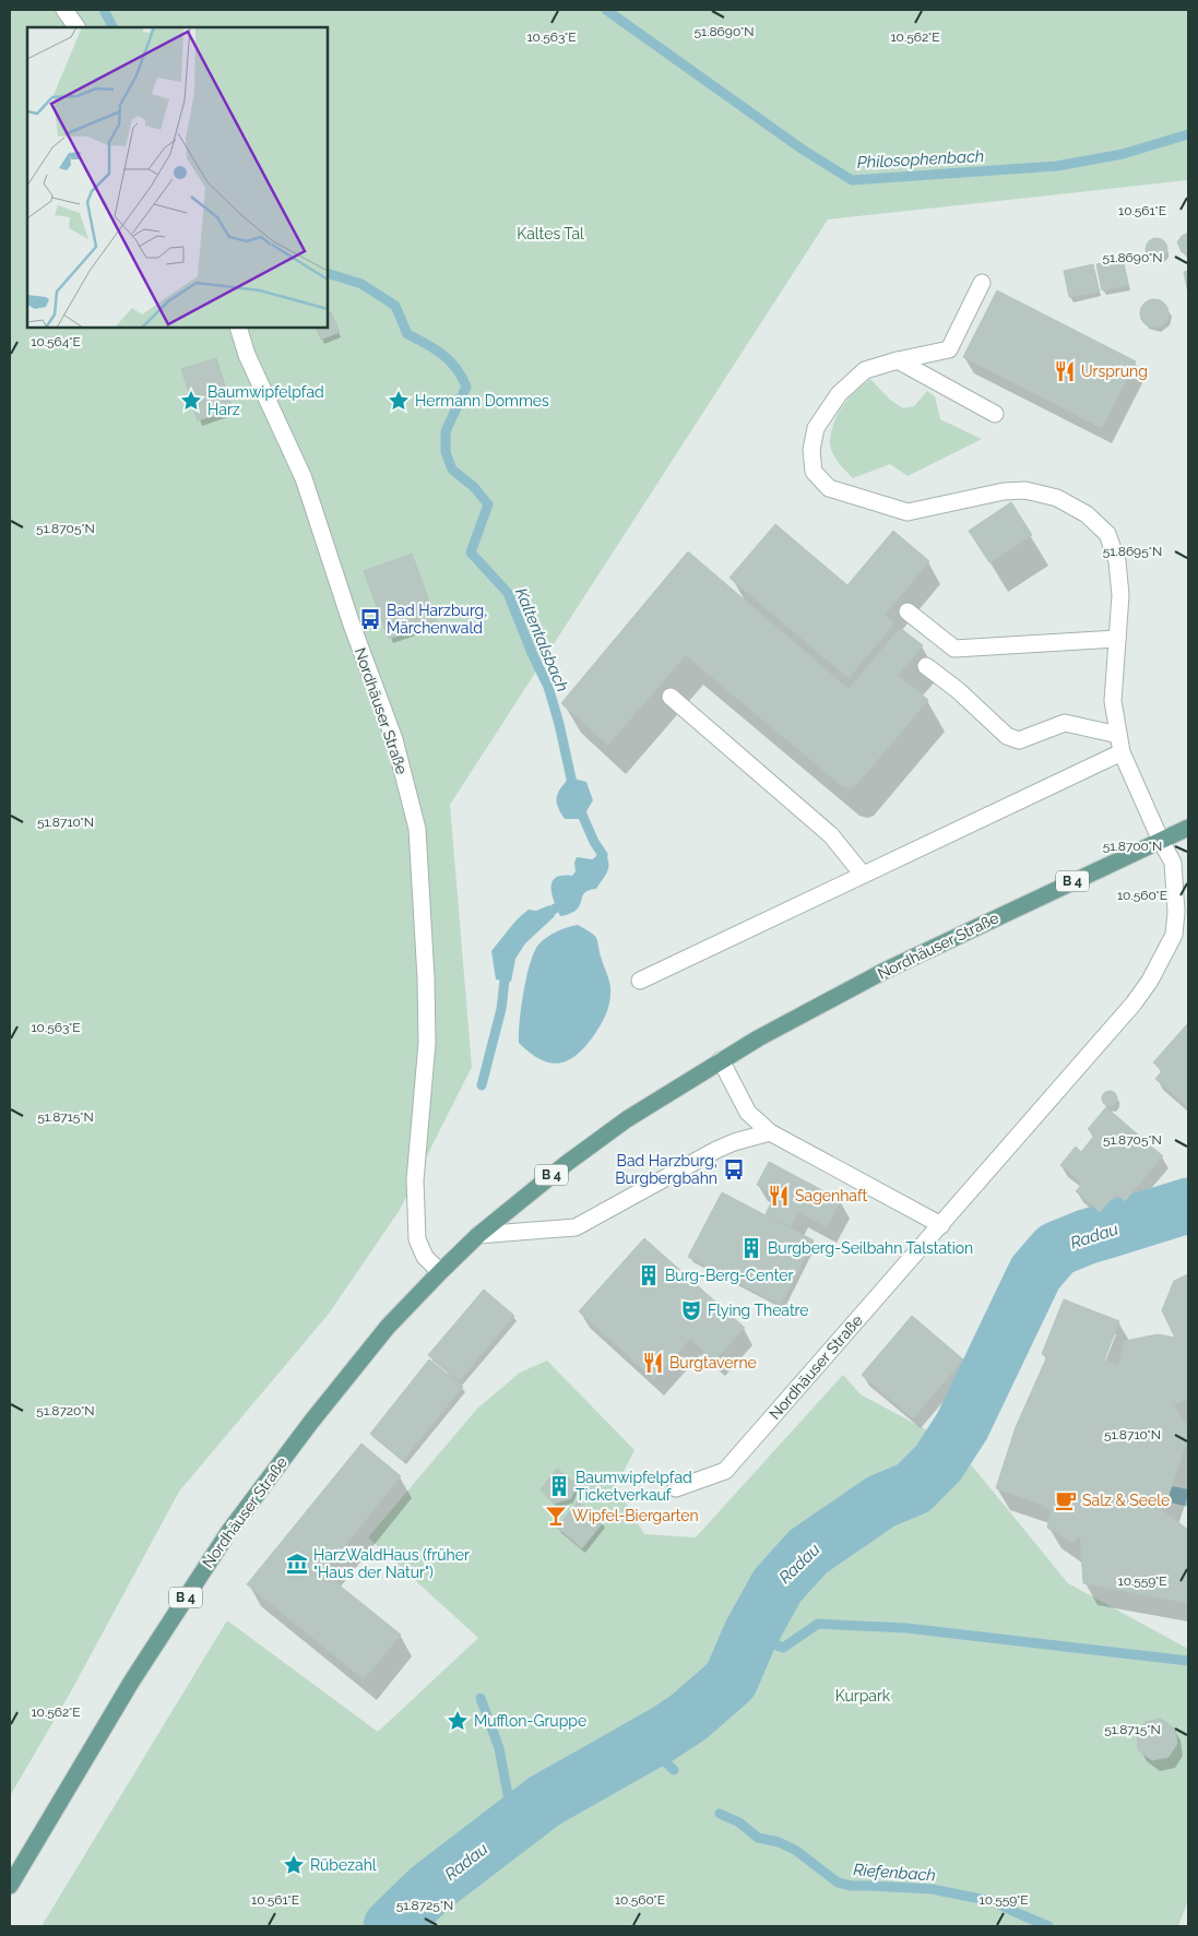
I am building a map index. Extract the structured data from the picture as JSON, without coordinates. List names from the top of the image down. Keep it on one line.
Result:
{"streets":{"main road":["Nordhäuser Straße","B 4"]},"water":["Philosophenbach","Kaltentalsbach","Radau","Riefenbach"],"parks":["Kaltes Tal","Kurpark"],"places":{"restaurant":["Ursprung","Sagenhaft","Burgtaverne"],"place":["Baumwipfelpfad Harz","Hermann Dommes","Mufflon-Gruppe","Rübezahl"],"bus stop":["Bad Harzburg, Märchenwald","Bad Harzburg, Burgbergbahn"],"building":["Burgberg-Seilbahn Talstation","Burg-Berg-Center","Baumwipfelpfad Ticketverkauf"],"theatre":["Flying Theatre"],"cafe":["Salz & Seele"],"bar":["Wipfel-Biergarten"],"museum":["HarzWaldHaus (früher \"Haus der Natur\")"]},"coordinates":["51.8690°N","10.563°E","10.562°E","10.561°E","10.564°E","51.8705°N","51.8695°N","51.8710°N","51.8700°N","10.560°E","51.8715°N","51.8720°N","10.559°E","51.8725°N"]}
